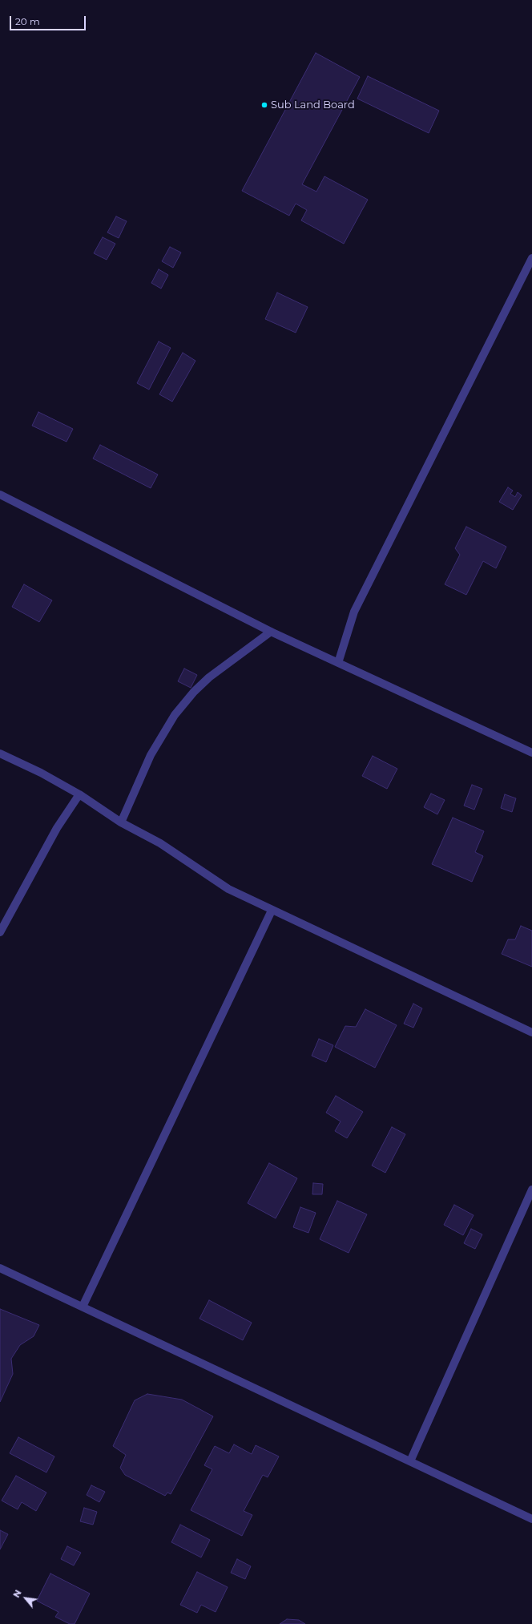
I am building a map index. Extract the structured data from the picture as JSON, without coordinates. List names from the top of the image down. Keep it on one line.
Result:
{"places":["Sub Land Board"],"scale_bar":"20 m","north":"top left"}
